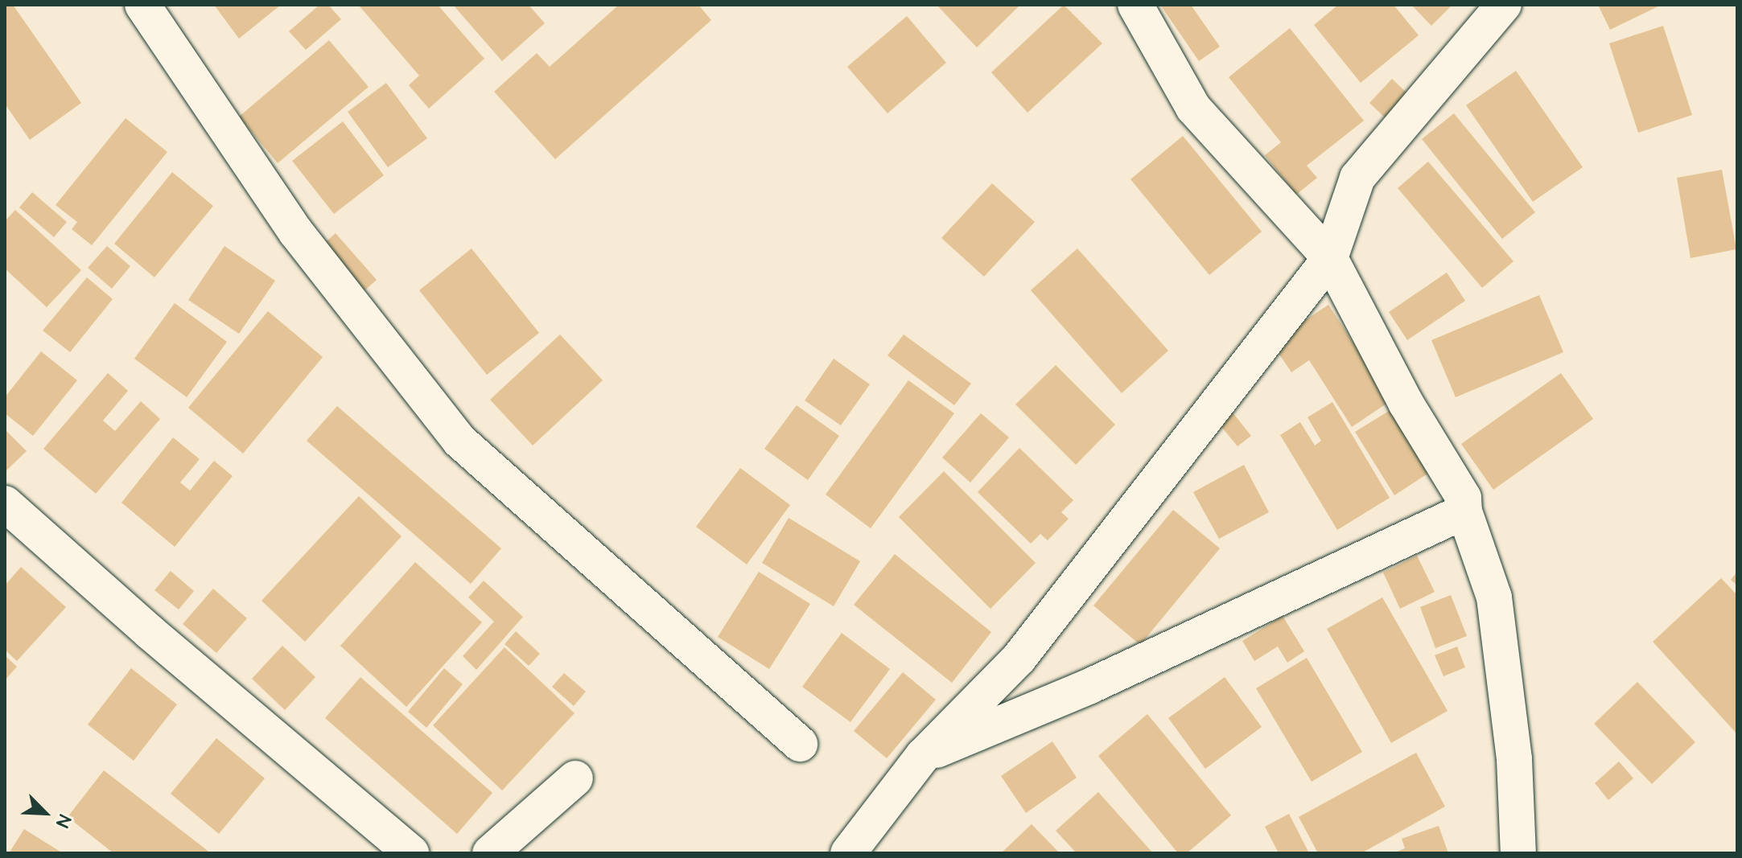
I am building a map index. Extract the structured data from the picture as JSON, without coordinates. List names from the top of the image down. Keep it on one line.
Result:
{"north":"bottom right"}
